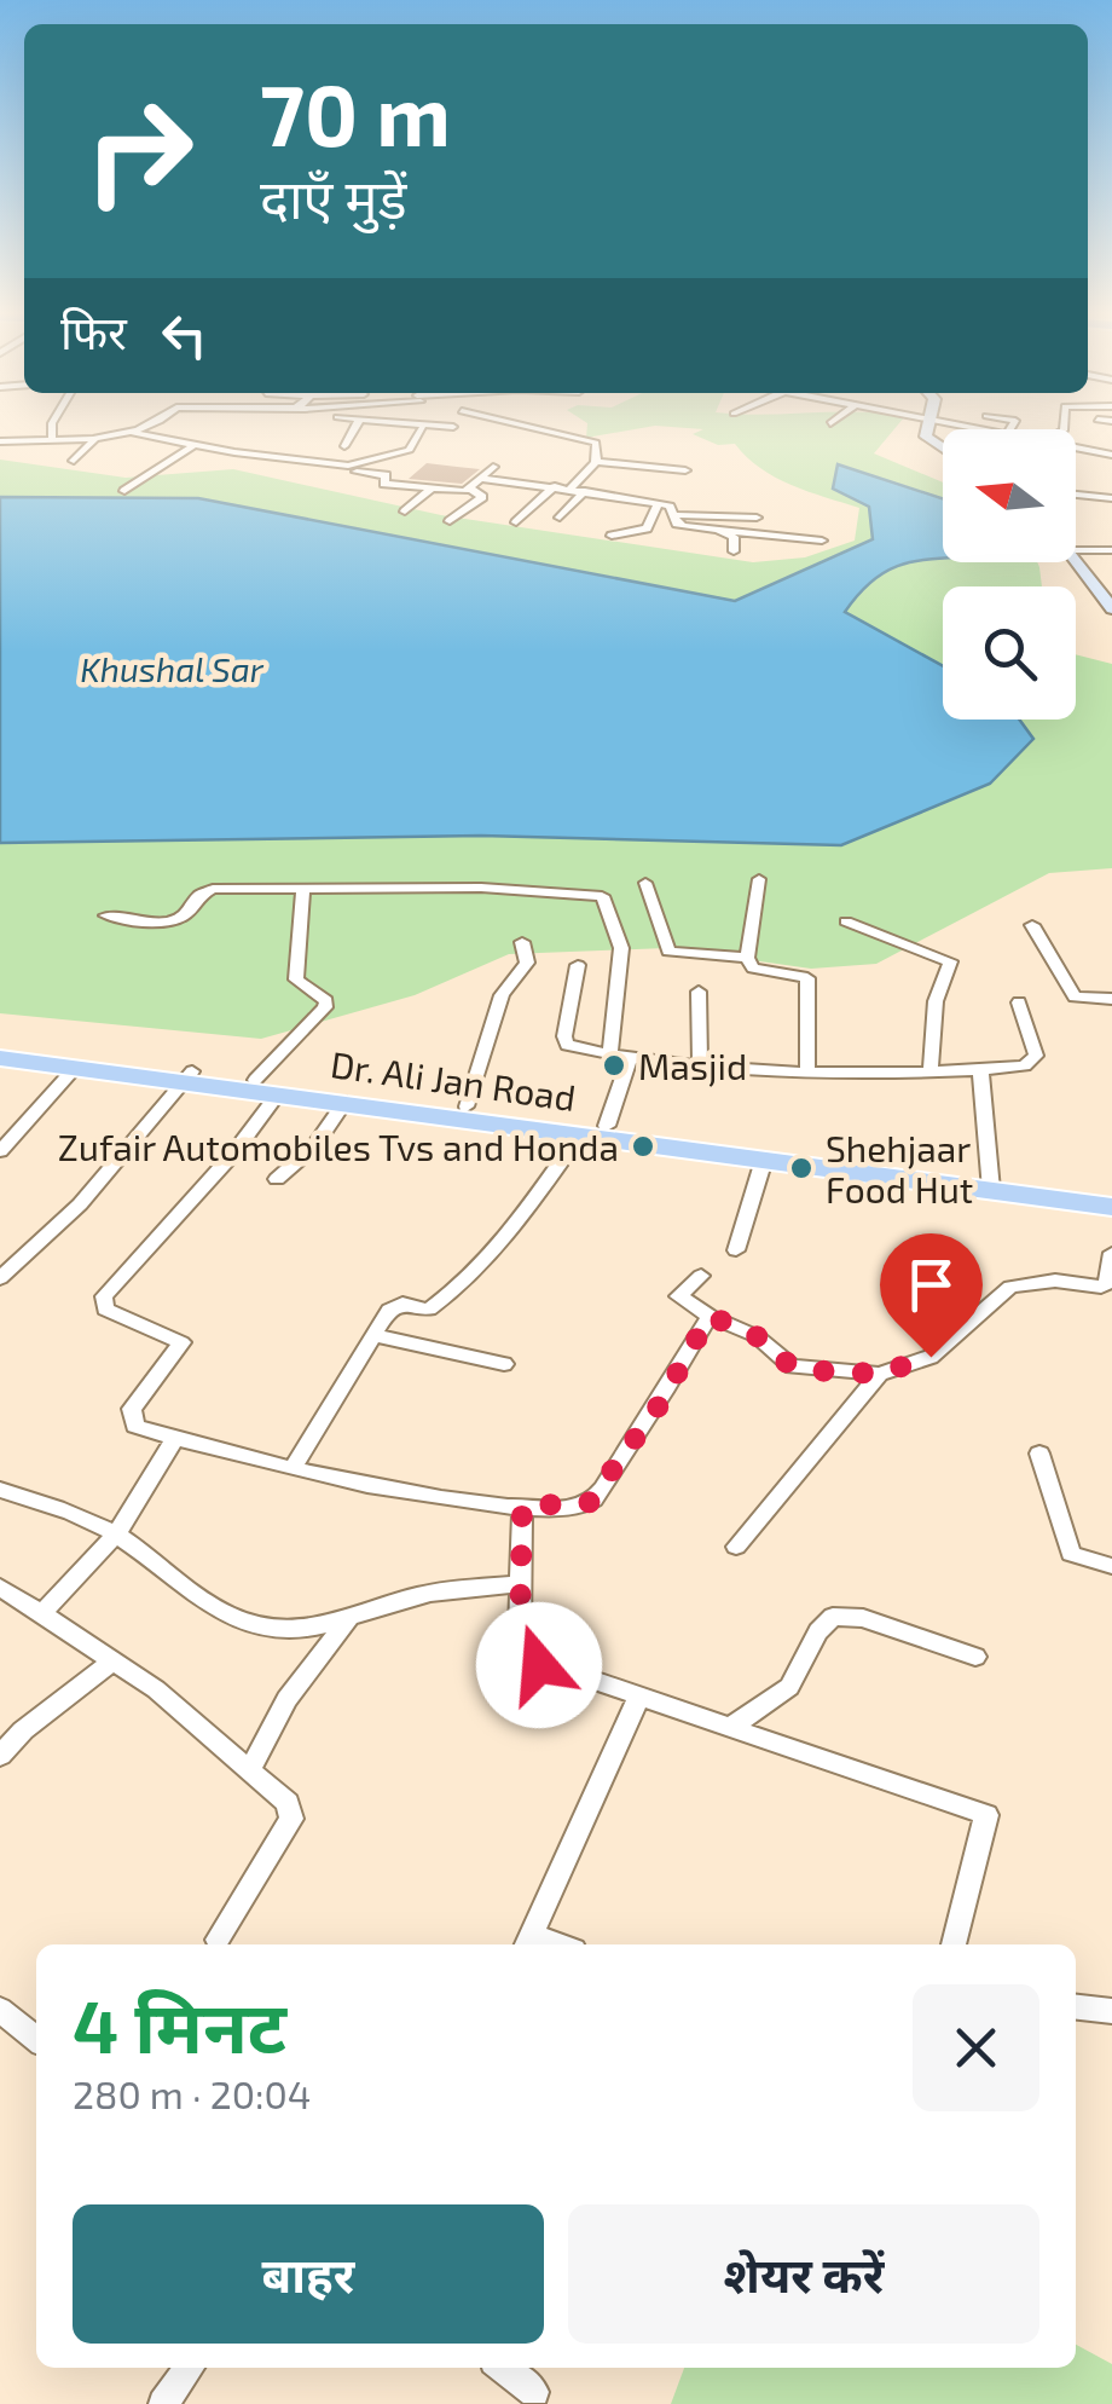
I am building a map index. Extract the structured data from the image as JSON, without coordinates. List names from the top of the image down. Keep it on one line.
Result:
{"streets":{"main road":["Dr. Ali Jan Road"]},"water":["Khushal Sar"],"places":["Masjid","Zufair Automobiles Tvs and Honda","Shehjaar Food Hut"],"north":"left","page":{"turn":["70 m","दाएँ मुड़ें"],"then":"फिर","heading":["4 मिनट","280 m · 20:04"],"buttons":["बाहर","शेयर करें"]}}
